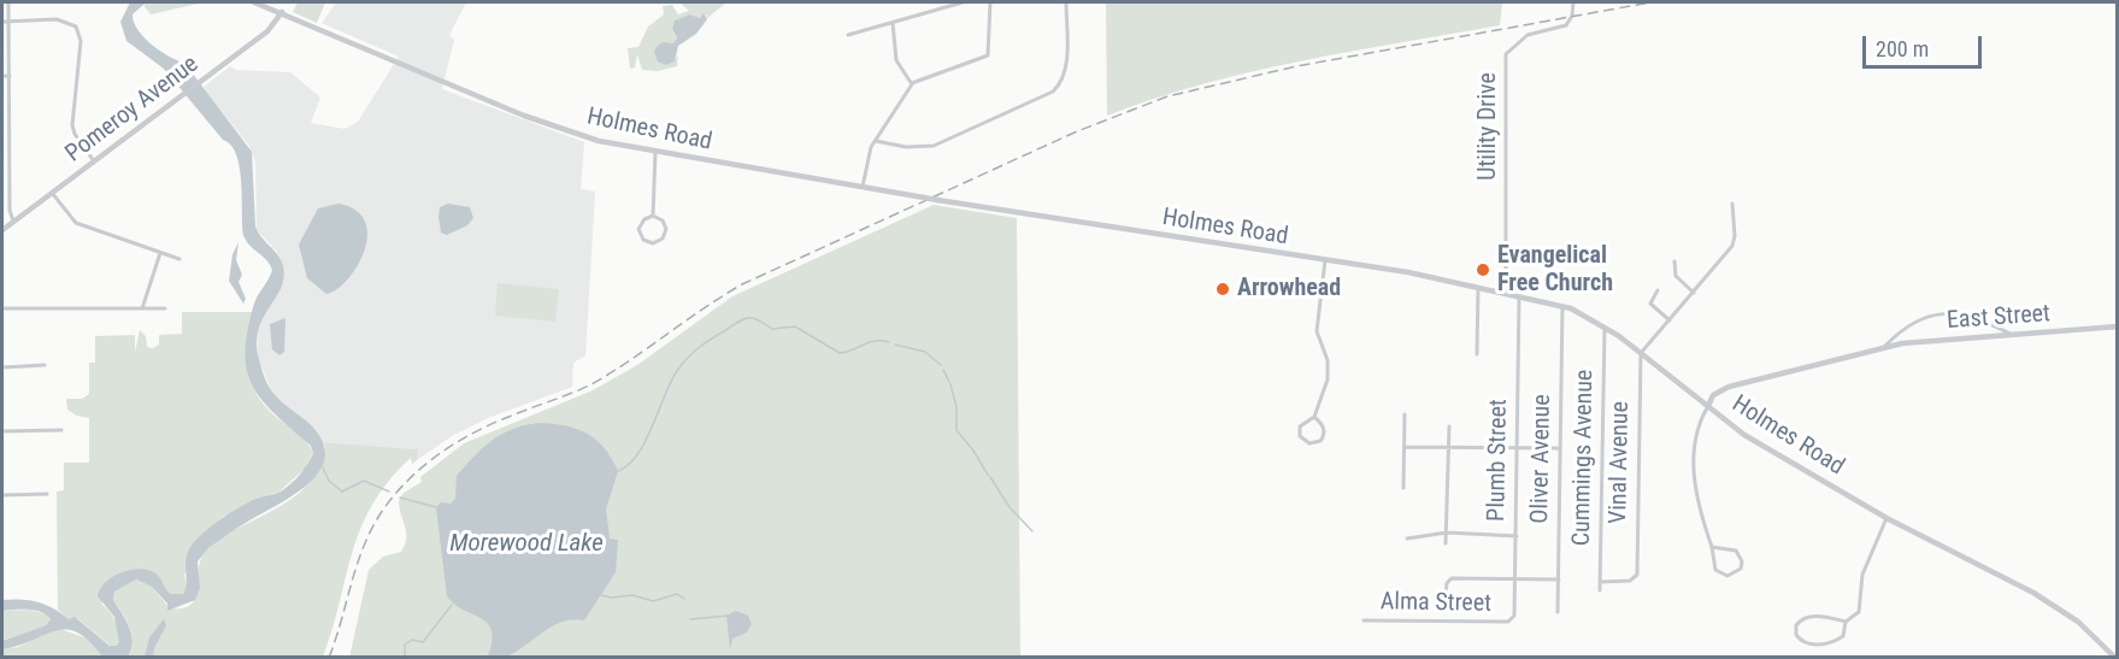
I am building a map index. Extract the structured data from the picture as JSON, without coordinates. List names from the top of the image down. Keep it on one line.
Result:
{"streets":{"street":["Pomeroy Avenue","Utility Drive","Holmes Road","East Street","Cummings Avenue","Oliver Avenue","Plumb Street","Vinal Avenue","Alma Street"]},"crossings":[["Pomeroy Avenue","Holmes Road"],["Utility Drive","Holmes Road"],["Holmes Road","East Street"],["Holmes Road","Cummings Avenue"],["Holmes Road","Oliver Avenue"],["Holmes Road","Plumb Street"],["Holmes Road","Vinal Avenue"],["Cummings Avenue","Vinal Avenue"],["Plumb Street","Alma Street"]],"water":["Morewood Lake"],"places":["Evangelical Free Church","Arrowhead"],"scale_bar":"200 m"}
